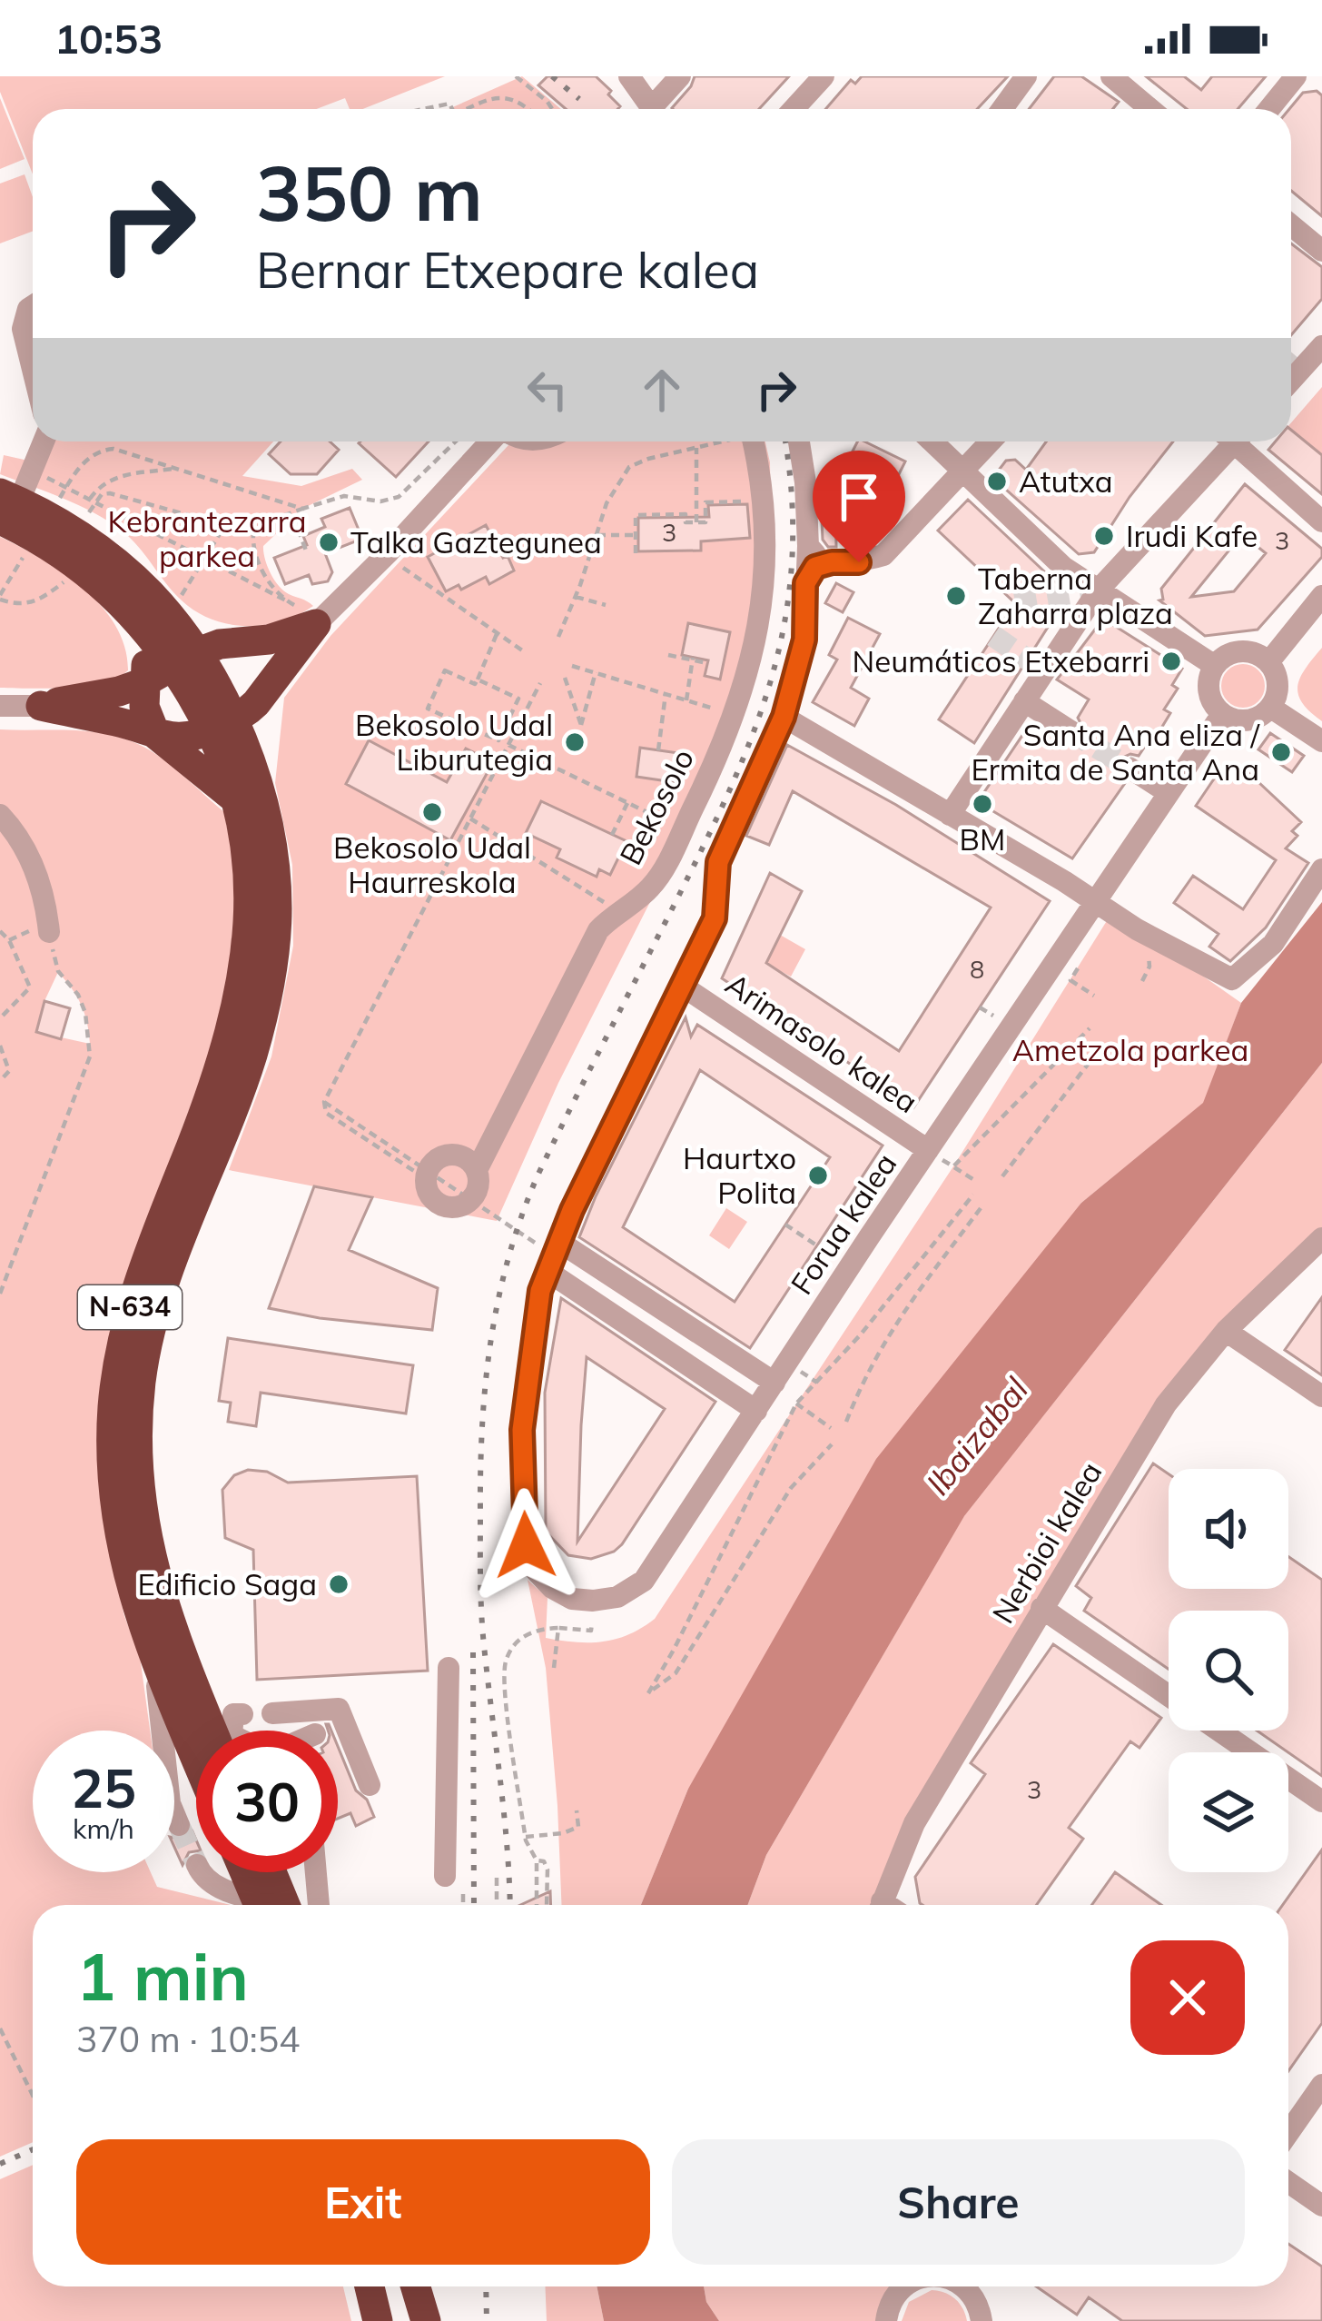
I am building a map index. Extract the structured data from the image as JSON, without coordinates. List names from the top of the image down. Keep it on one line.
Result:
{"streets":{"highway":["N-634"],"street":["Bekosolo","Arimasolo kalea","Forua kalea","Nerbioi kalea"]},"crossings":[["Arimasolo kalea","Forua kalea"]],"water":["Ibaizabal"],"parks":["Kebrantezarra parkea","Ametzola parkea"],"places":["Atutxa","Irudi Kafe","Talka Gaztegunea","Taberna Zaharra plaza","Neumáticos Etxebarri","Bekosolo Udal Liburutegia","Santa Ana eliza / Ermita de Santa Ana","BM","Bekosolo Udal Haurreskola","Haurtxo Polita","Edificio Saga"],"house_numbers":["3","3","8","3"],"page":{"status":"10:53","turn":["350 m","Bernar Etxepare kalea"],"speed":"25 km/h","limit":"30","heading":["1 min","370 m · 10:54"],"buttons":["Exit","Share"]}}
